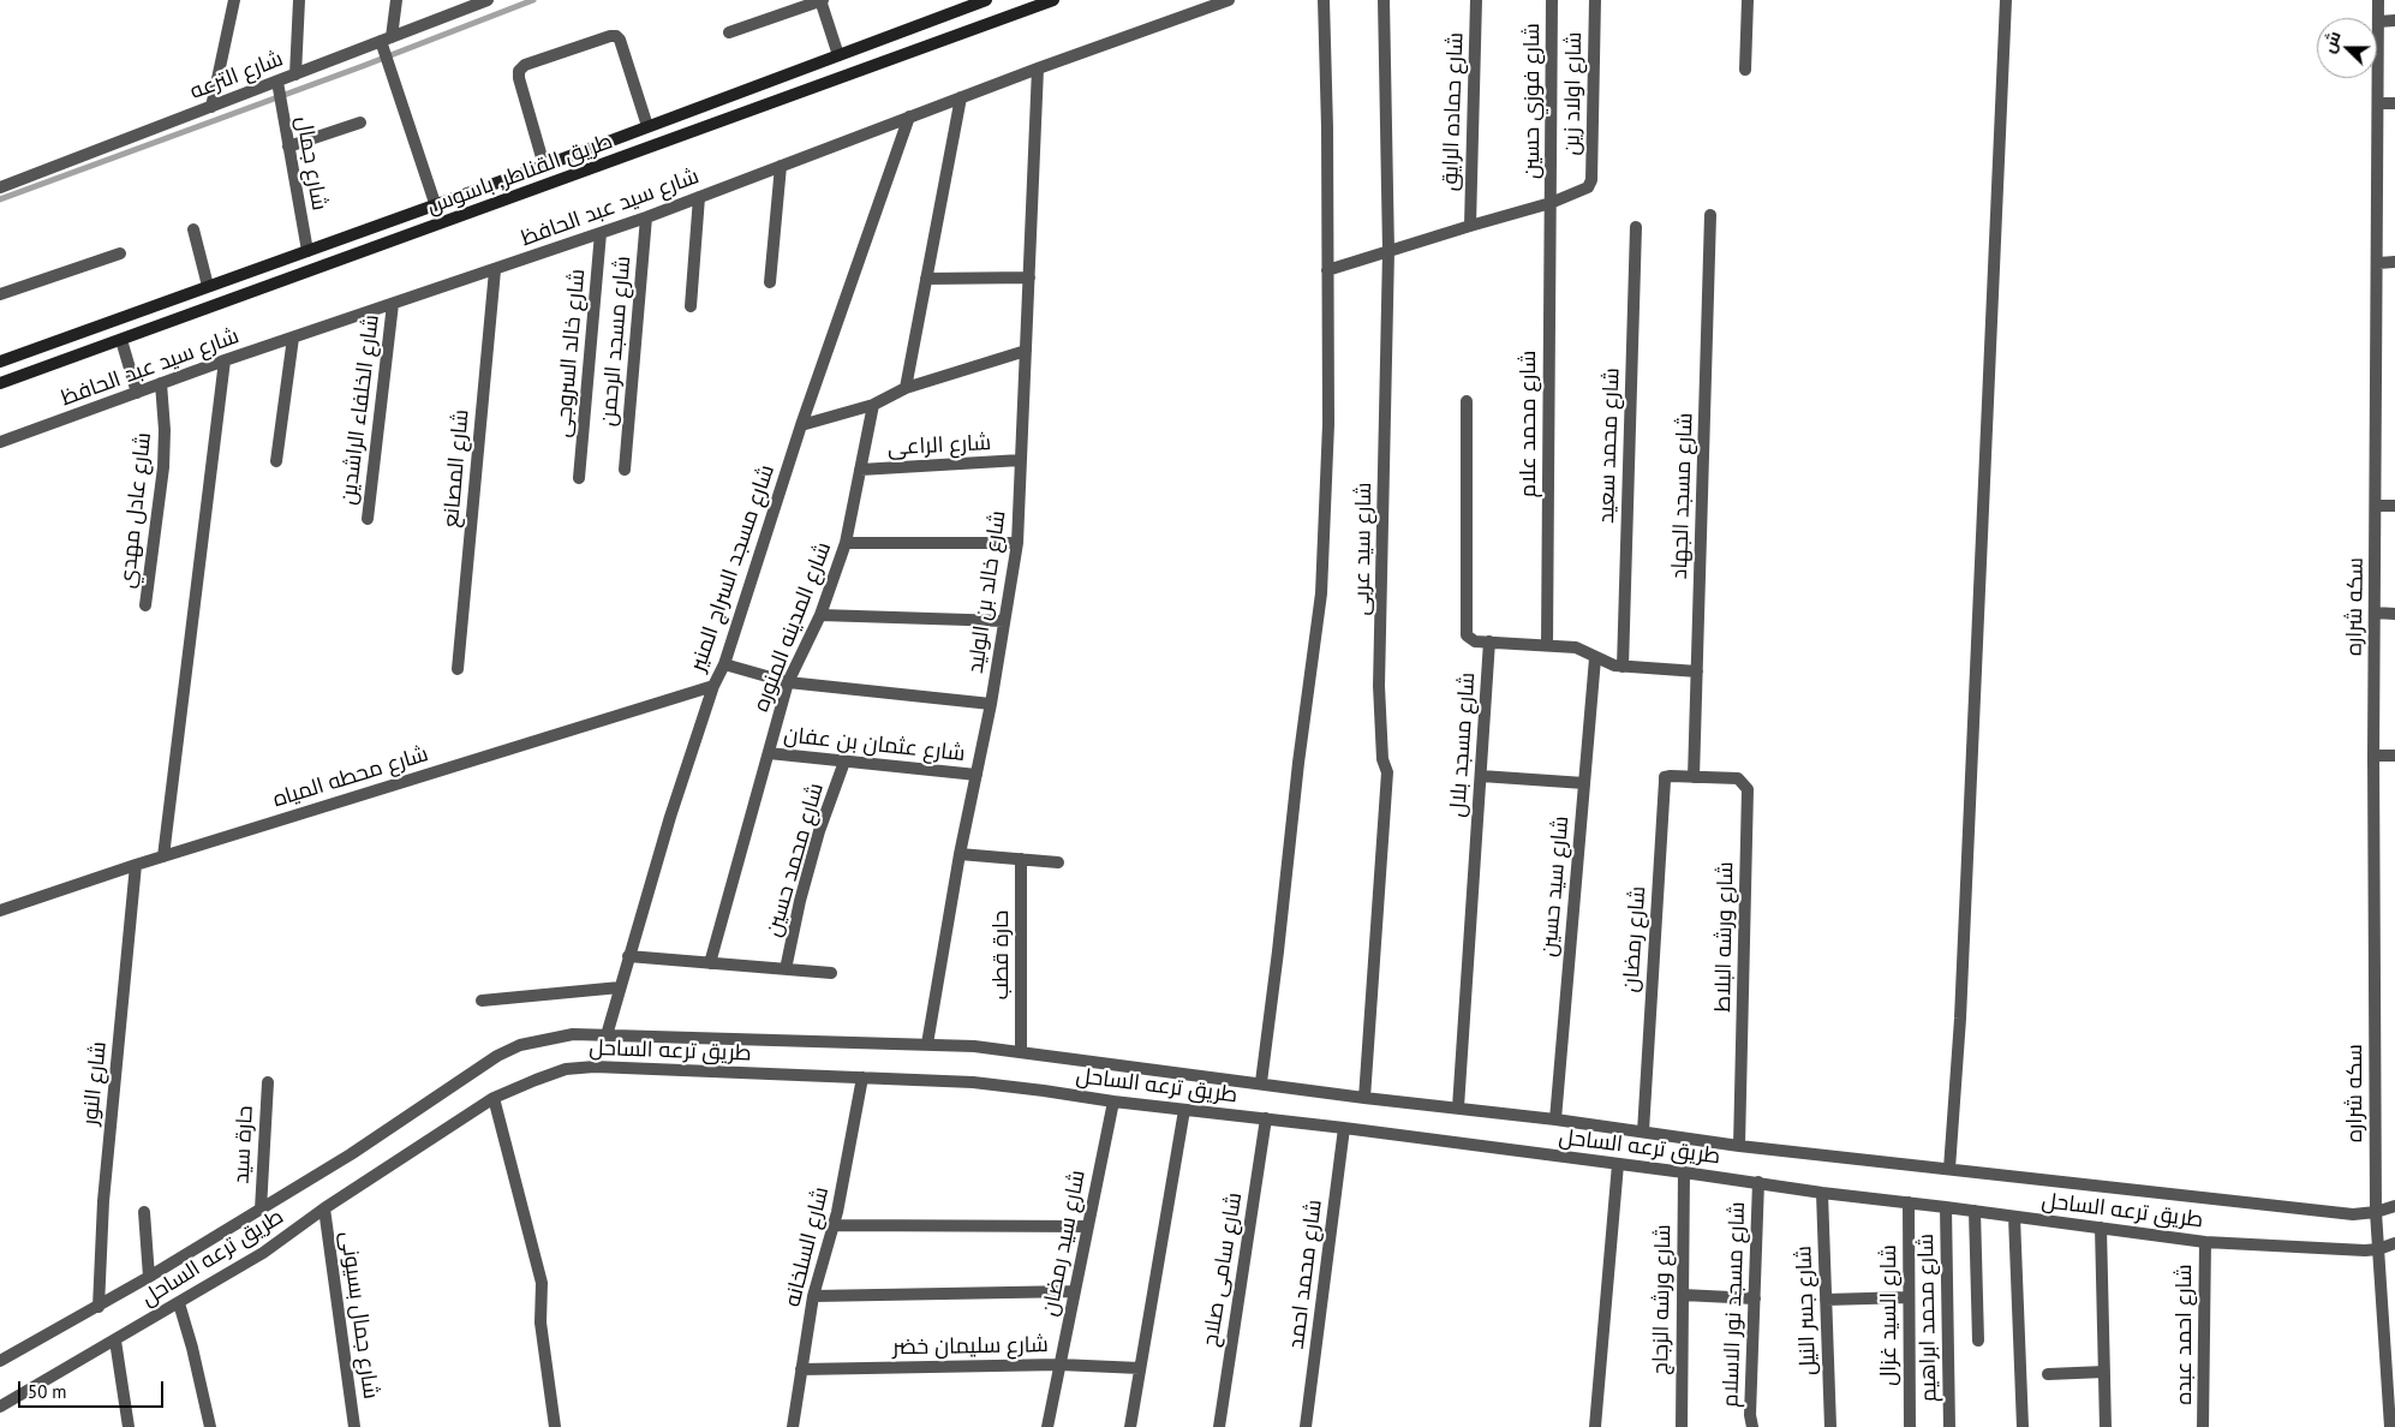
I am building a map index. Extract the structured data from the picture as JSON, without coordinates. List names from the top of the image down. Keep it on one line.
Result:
{"streets":{"main road":["طريق القناطر, باسوس"],"street":["شارع الترعه","شارع اولاد زين","شارع فوزي حسين","شارع حماده الرايق","شارع جمال","شارع سيد عبد الحافظ","شارع مسجد الرحمن","شارع خالد السروجى","شارع الخلفاء الراشدين","شارع محمد علام","شارع الراعى","شارع محمد سعيد","شارع المصانع","شارع مسجد الجهاد","شارع عادل مهدي","شارع سيد عربى","شارع مسجد السراج المنير","شارع خالد بن الوليد","سكه شراره","شارع المدينه المنوره","شارع عثمان بن عفان","شارع مسجد بلال","شارع محطه المياه","شارع محمد حسين","شارع سيد حسين","شارع ورشه البلاط","شارع رمضان","حارة قطب","طريق ترعه الساحل","شارع النور","حارة سيد","شارع سيد رمضان","شارع السلخانه","شارع سامى صلاح","شارع محمد احمد","شارع ورشه الزجاج","شارع مسجد نور الاسلام","شارع جسر النيل","شارع جمال بسيونى","شارع السيد غزال","شارع محمد ابراهيم","شارع احمد عبده","شارع سليمان خضر"]},"crossings":[["شارع الترعه","شارع جمال"],["شارع اولاد زين","شارع فوزي حسين"],["شارع اولاد زين","شارع محمد علام"],["شارع فوزي حسين","شارع محمد علام"],["شارع جمال","طريق القناطر, باسوس"],["شارع سيد عبد الحافظ","شارع مسجد الرحمن"],["شارع سيد عبد الحافظ","شارع خالد السروجى"],["شارع سيد عبد الحافظ","شارع الخلفاء الراشدين"],["شارع سيد عبد الحافظ","شارع المصانع"],["شارع سيد عبد الحافظ","شارع عادل مهدي"],["شارع سيد عبد الحافظ","شارع مسجد السراج المنير"],["شارع سيد عبد الحافظ","شارع خالد بن الوليد"],["شارع الراعى","شارع خالد بن الوليد"],["شارع الراعى","شارع المدينه المنوره"],["شارع مسجد الجهاد","شارع ورشه البلاط"],["شارع مسجد الجهاد","شارع رمضان"],["شارع سيد عربى","طريق ترعه الساحل"],["شارع مسجد السراج المنير","شارع محطه المياه"],["شارع مسجد السراج المنير","طريق ترعه الساحل"],["شارع خالد بن الوليد","شارع عثمان بن عفان"],["شارع خالد بن الوليد","طريق ترعه الساحل"],["سكه شراره","طريق ترعه الساحل"],["شارع المدينه المنوره","شارع عثمان بن عفان"],["شارع عثمان بن عفان","شارع محمد حسين"],["شارع مسجد بلال","طريق ترعه الساحل"],["شارع محطه المياه","شارع النور"],["شارع سيد حسين","طريق ترعه الساحل"],["شارع ورشه البلاط","شارع رمضان"],["شارع ورشه البلاط","طريق ترعه الساحل"],["شارع رمضان","طريق ترعه الساحل"],["حارة قطب","طريق ترعه الساحل"],["طريق ترعه الساحل","شارع النور"],["طريق ترعه الساحل","حارة سيد"],["طريق ترعه الساحل","شارع سيد رمضان"],["طريق ترعه الساحل","شارع السلخانه"],["طريق ترعه الساحل","شارع سامى صلاح"],["طريق ترعه الساحل","شارع محمد احمد"],["طريق ترعه الساحل","شارع ورشه الزجاج"],["طريق ترعه الساحل","شارع مسجد نور الاسلام"],["طريق ترعه الساحل","شارع جسر النيل"],["طريق ترعه الساحل","شارع جمال بسيونى"],["طريق ترعه الساحل","شارع السيد غزال"],["طريق ترعه الساحل","شارع محمد ابراهيم"],["طريق ترعه الساحل","شارع احمد عبده"],["شارع سيد رمضان","شارع سليمان خضر"],["شارع السلخانه","شارع سليمان خضر"]],"scale_bar":"50 m","north":"left"}
